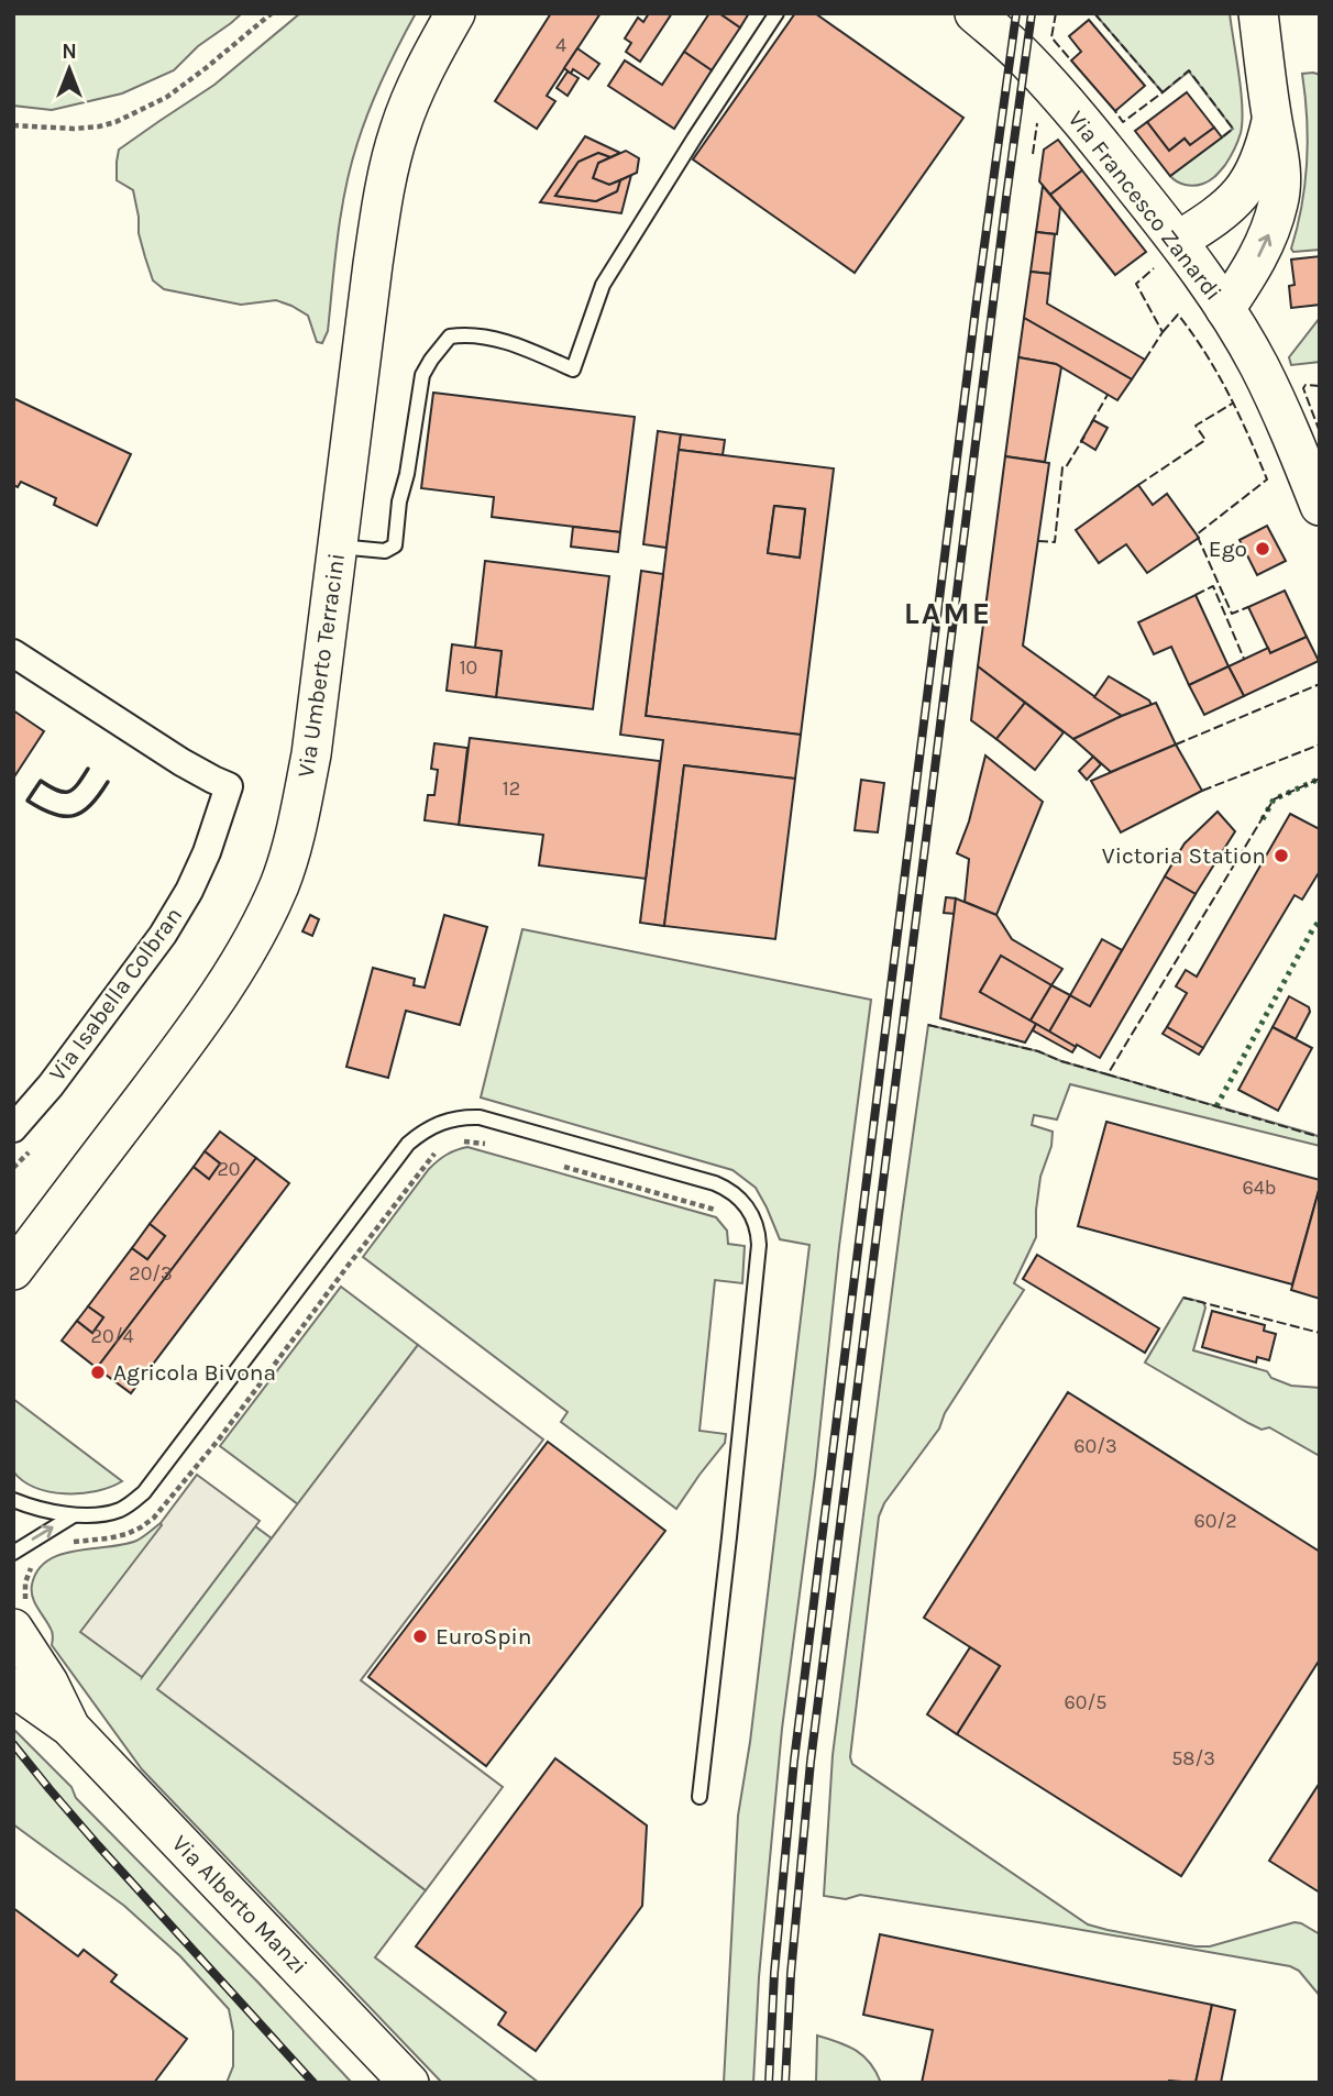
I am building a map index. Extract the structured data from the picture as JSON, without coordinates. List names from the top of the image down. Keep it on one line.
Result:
{"streets":{"street":["Via Francesco Zanardi","Via Umberto Terracini","Via Isabella Colbran","Via Alberto Manzi"]},"districts":["LAME"],"places":["Ego","Victoria Station","Agricola Bivona","EuroSpin"],"house_numbers":["4","10","12","20","64b","20/3","20/4","60/3","60/2","60/5","58/3"],"north":"top"}
